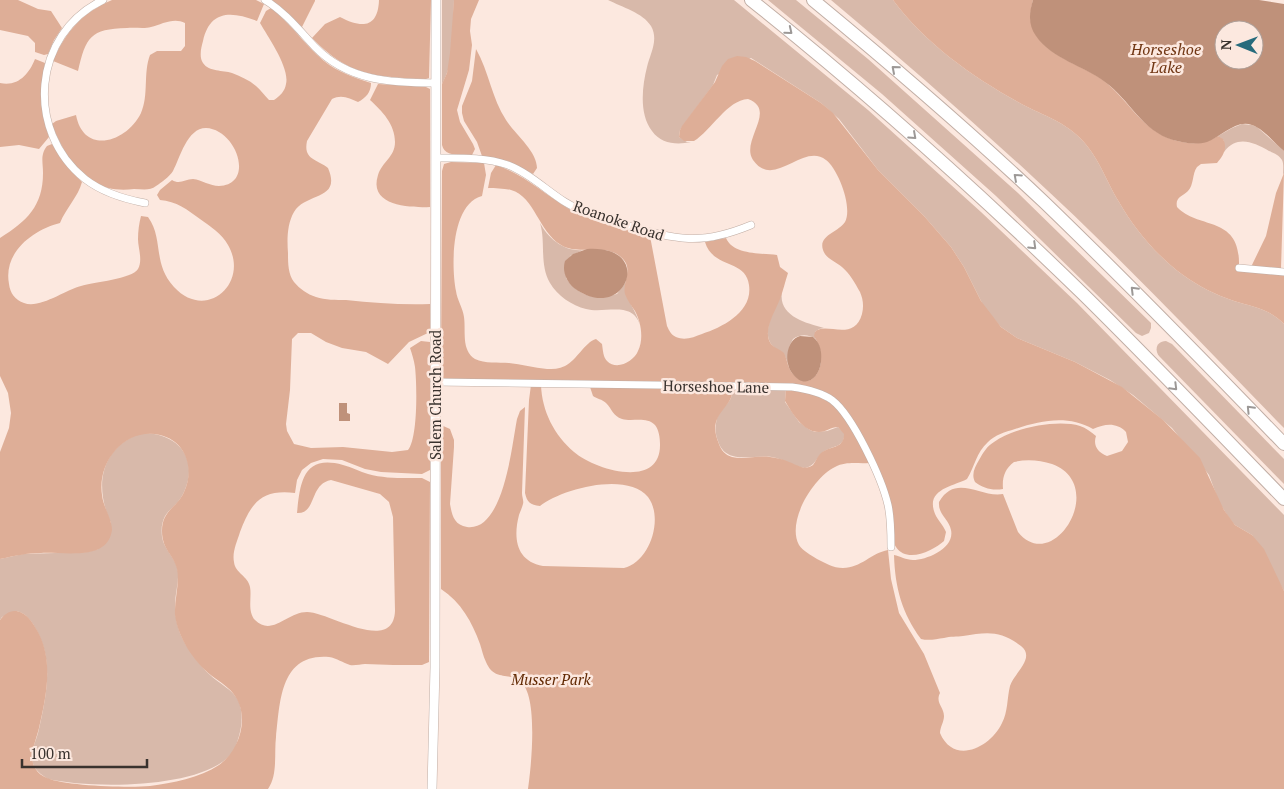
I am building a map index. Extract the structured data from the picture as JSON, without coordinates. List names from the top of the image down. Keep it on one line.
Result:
{"streets":{"street":["Roanoke Road","Horseshoe Lane","Salem Church Road"]},"crossings":[["Roanoke Road","Salem Church Road"],["Horseshoe Lane","Salem Church Road"]],"water":["Horseshoe Lake"],"parks":["Musser Park"],"scale_bar":"100 m","north":"left"}
